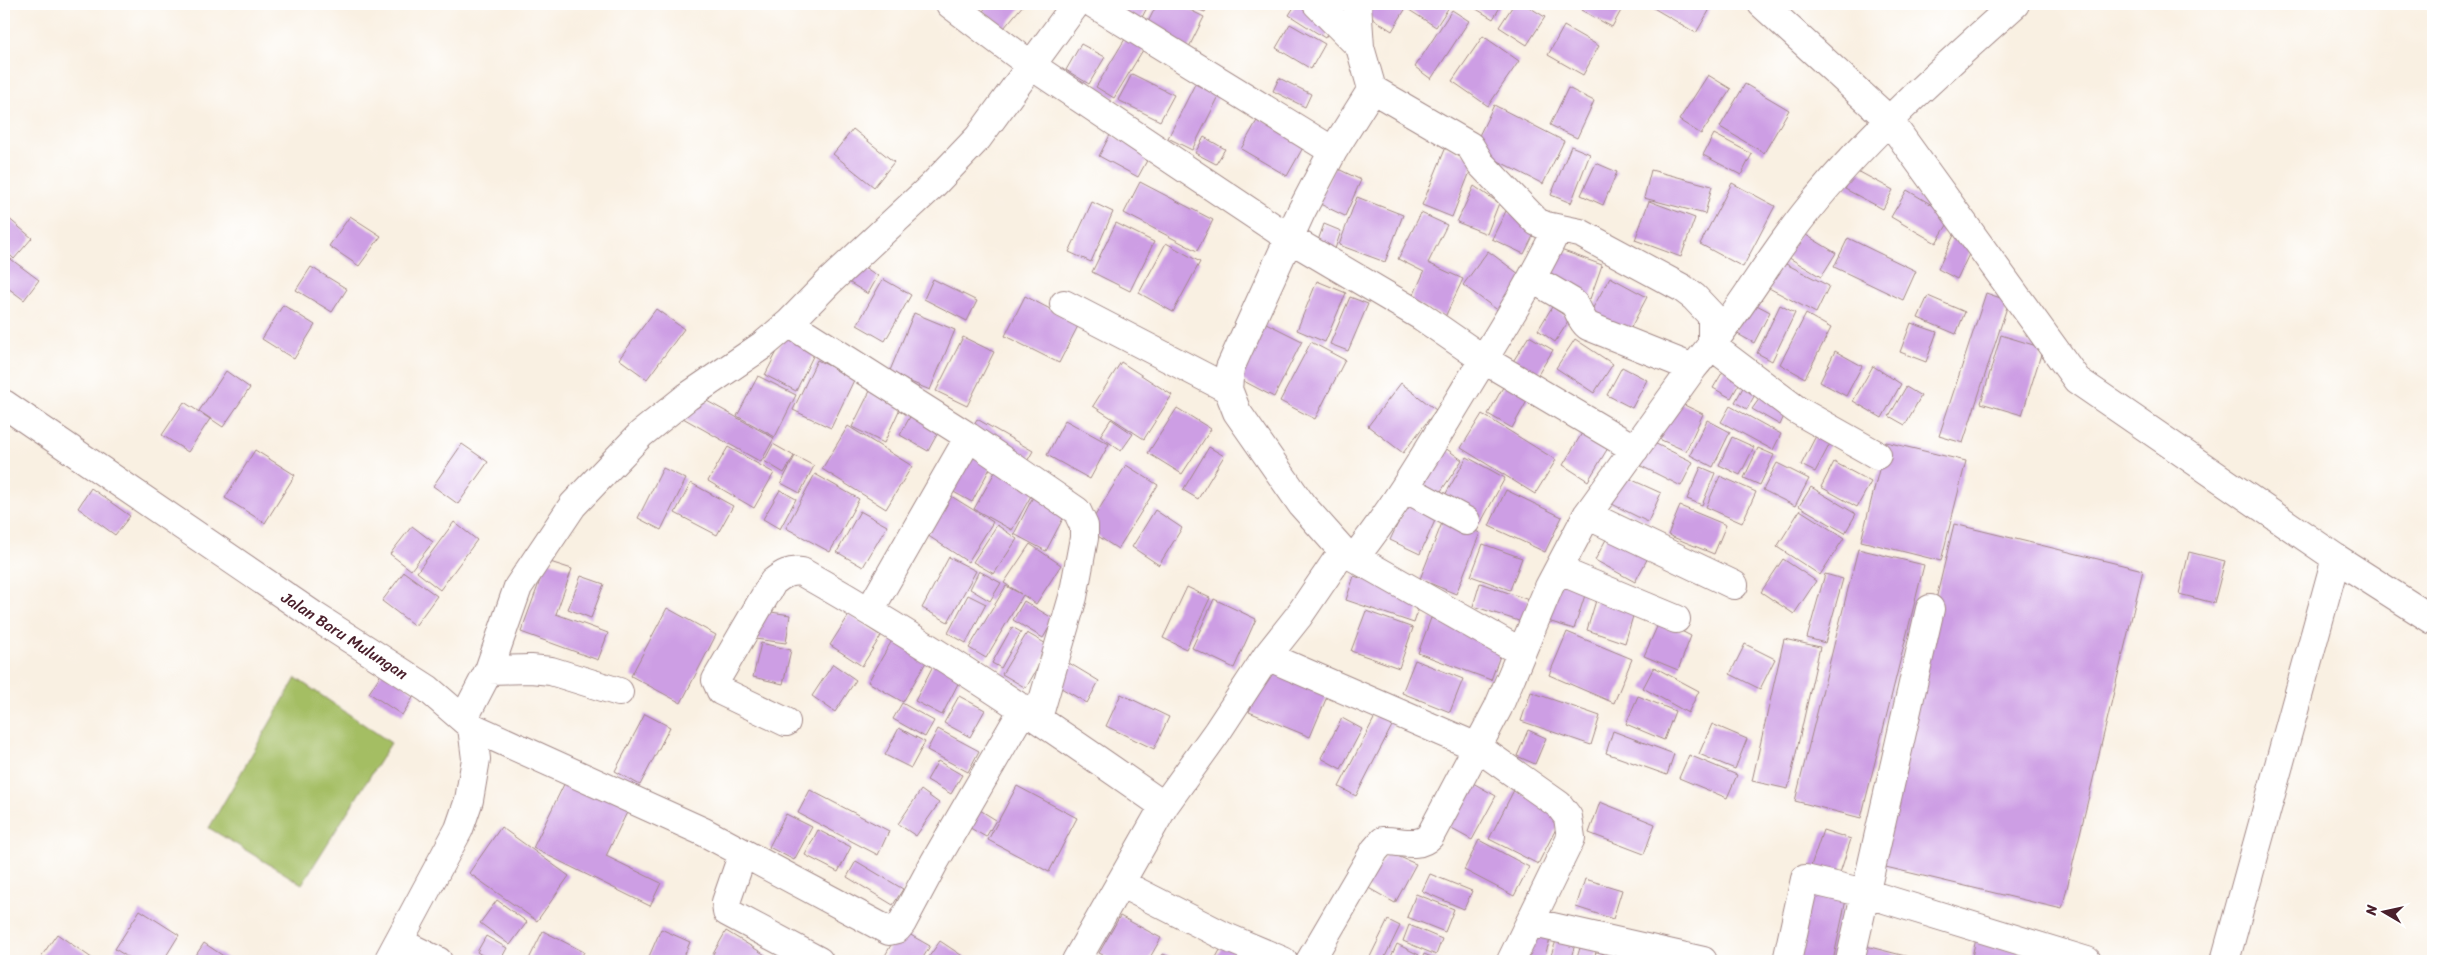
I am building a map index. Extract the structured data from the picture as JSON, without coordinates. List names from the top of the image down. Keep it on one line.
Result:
{"streets":{"street":["Jalan Baru Mulungan"]},"north":"left"}
